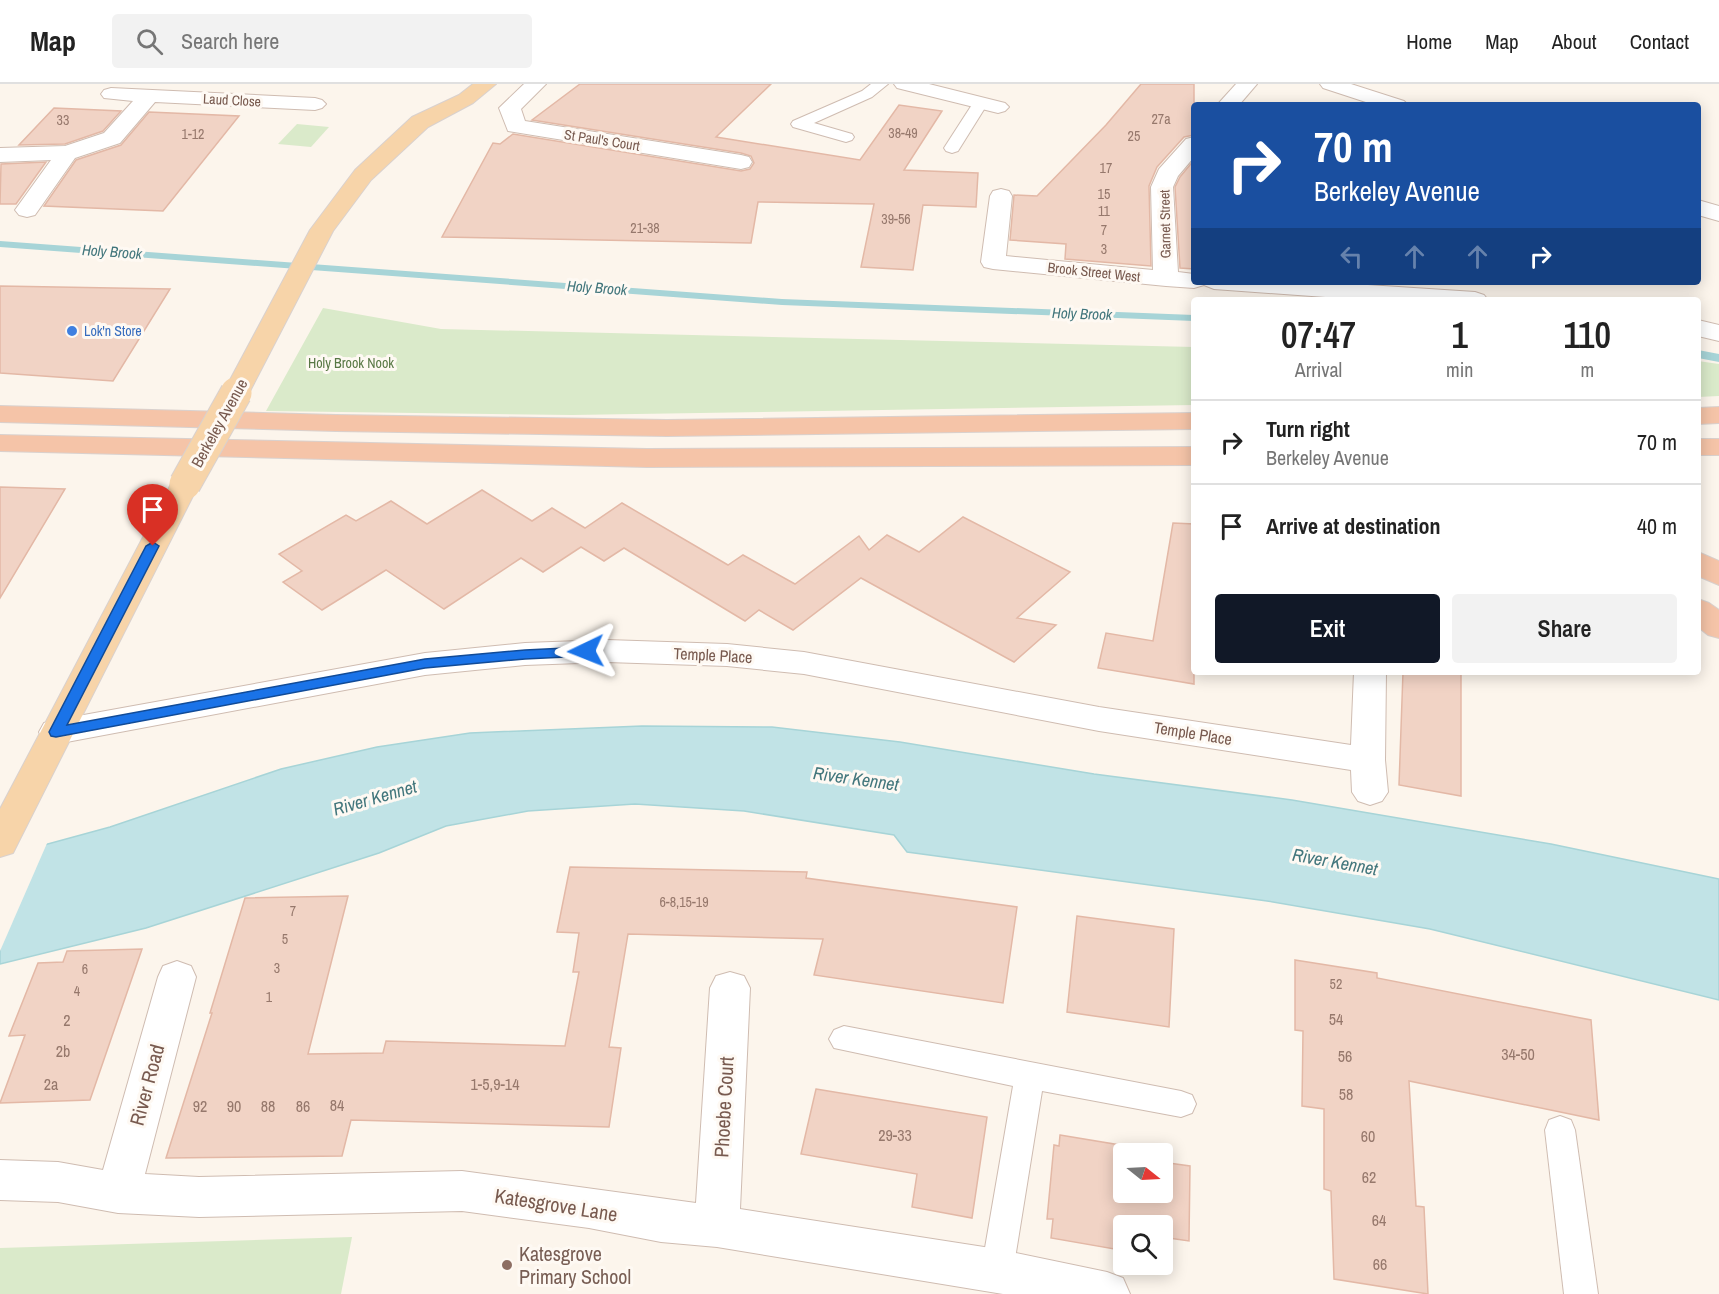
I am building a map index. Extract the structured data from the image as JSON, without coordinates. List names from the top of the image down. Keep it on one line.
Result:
{"streets":{"main road":["Berkeley Avenue"],"street":["Laud Close","St Paul's Court","Garnet Street","Brook Street West","Temple Place","River Road","Phoebe Court","Katesgrove Lane"]},"crossings":[["Garnet Street","Brook Street West"],["Berkeley Avenue","Temple Place"],["River Road","Katesgrove Lane"],["Phoebe Court","Katesgrove Lane"]],"water":["Holy Brook","River Kennet"],"parks":["Holy Brook Nook"],"places":["Lok'n Store","Katesgrove Primary School"],"house_numbers":["27a","33","38-49","1-12","25","17","15","11","39-56","21-38","7","3","6-8,15-19","7","5","3","6","52","4","1","54","2","2b","34-50","56","2a","1-5,9-14","58","84","92","90","88","86","29-33","60","62","64","66"],"north":"right","page":{"header":"Map","search":"Search here","nav":["Home","Map","About","Contact"],"turn":["70 m","Berkeley Avenue"],"eta":["07:47","Arrival","1","min","110","m"],"list":[{"name":"Turn right","note":"Berkeley Avenue","value":"70 m"},{"name":"Arrive at destination","value":"40 m"}],"buttons":["Exit","Share"]}}
